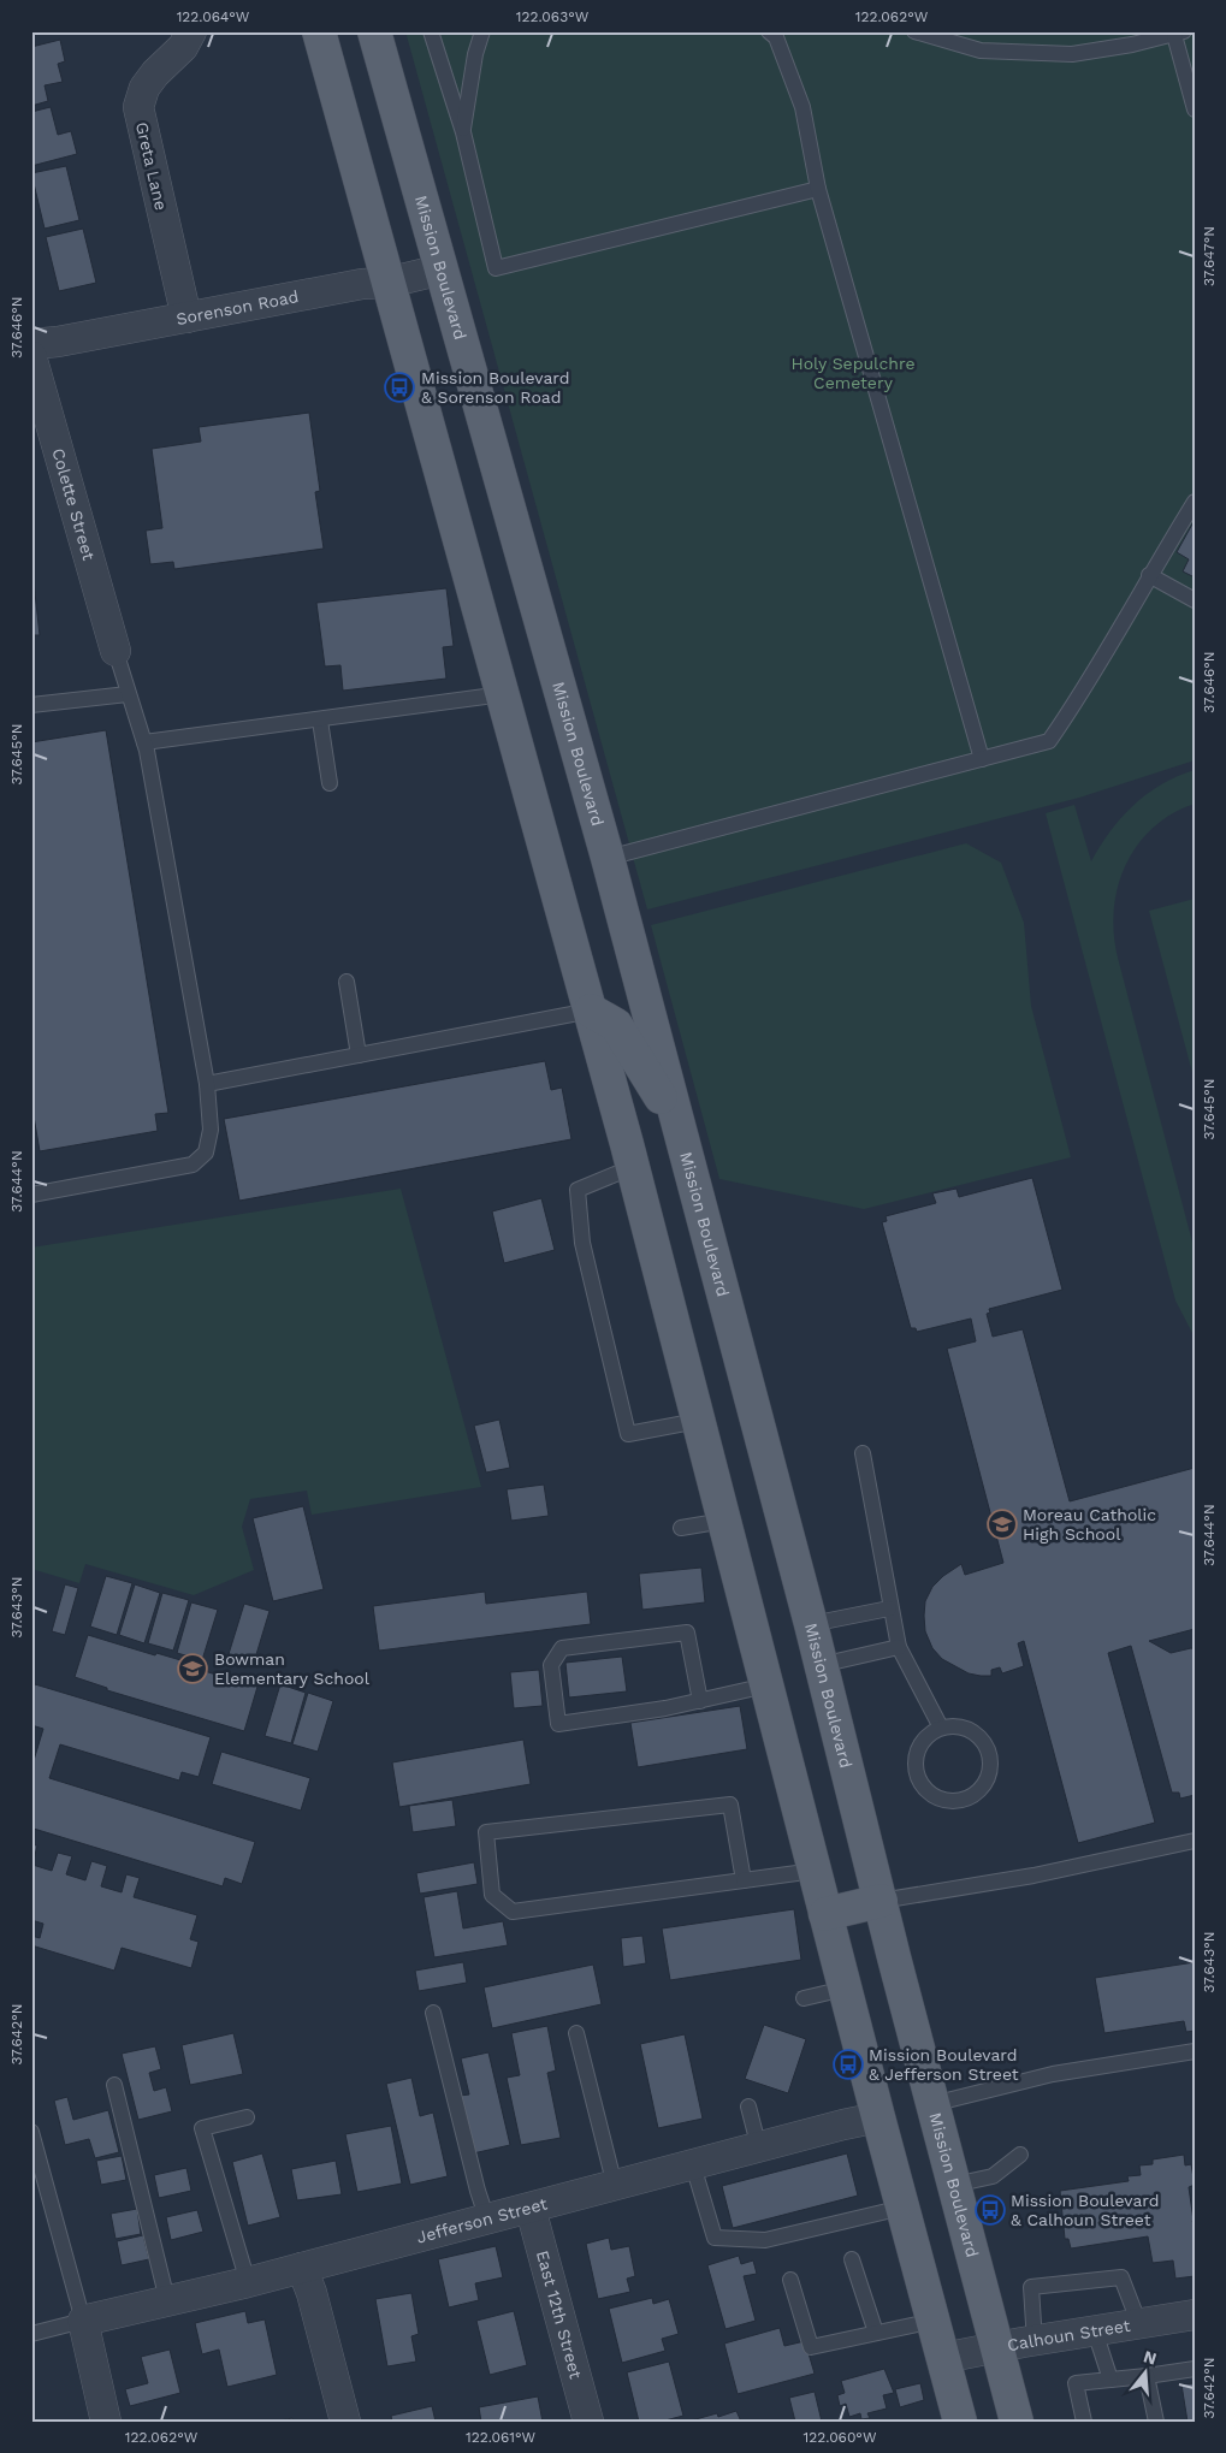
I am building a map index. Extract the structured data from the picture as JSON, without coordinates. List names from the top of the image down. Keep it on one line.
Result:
{"streets":{"main road":["Mission Boulevard"],"street":["Greta Lane","Sorenson Road","Colette Street","Jefferson Street","East 12th Street","Calhoun Street"]},"crossings":[["Greta Lane","Sorenson Road"],["Mission Boulevard","Sorenson Road"],["Mission Boulevard","Calhoun Street"],["Jefferson Street","East 12th Street"]],"parks":["Holy Sepulchre Cemetery"],"places":{"bus stop":["Mission Boulevard & Sorenson Road","Mission Boulevard & Jefferson Street","Mission Boulevard & Calhoun Street"],"school or university":["Moreau Catholic High School","Bowman Elementary School"]},"north":"top","coordinates":["122.064°W","122.063°W","122.062°W","37.647°N","37.646°N","37.645°N","37.644°N","37.643°N","37.642°N","122.061°W","122.060°W"]}
